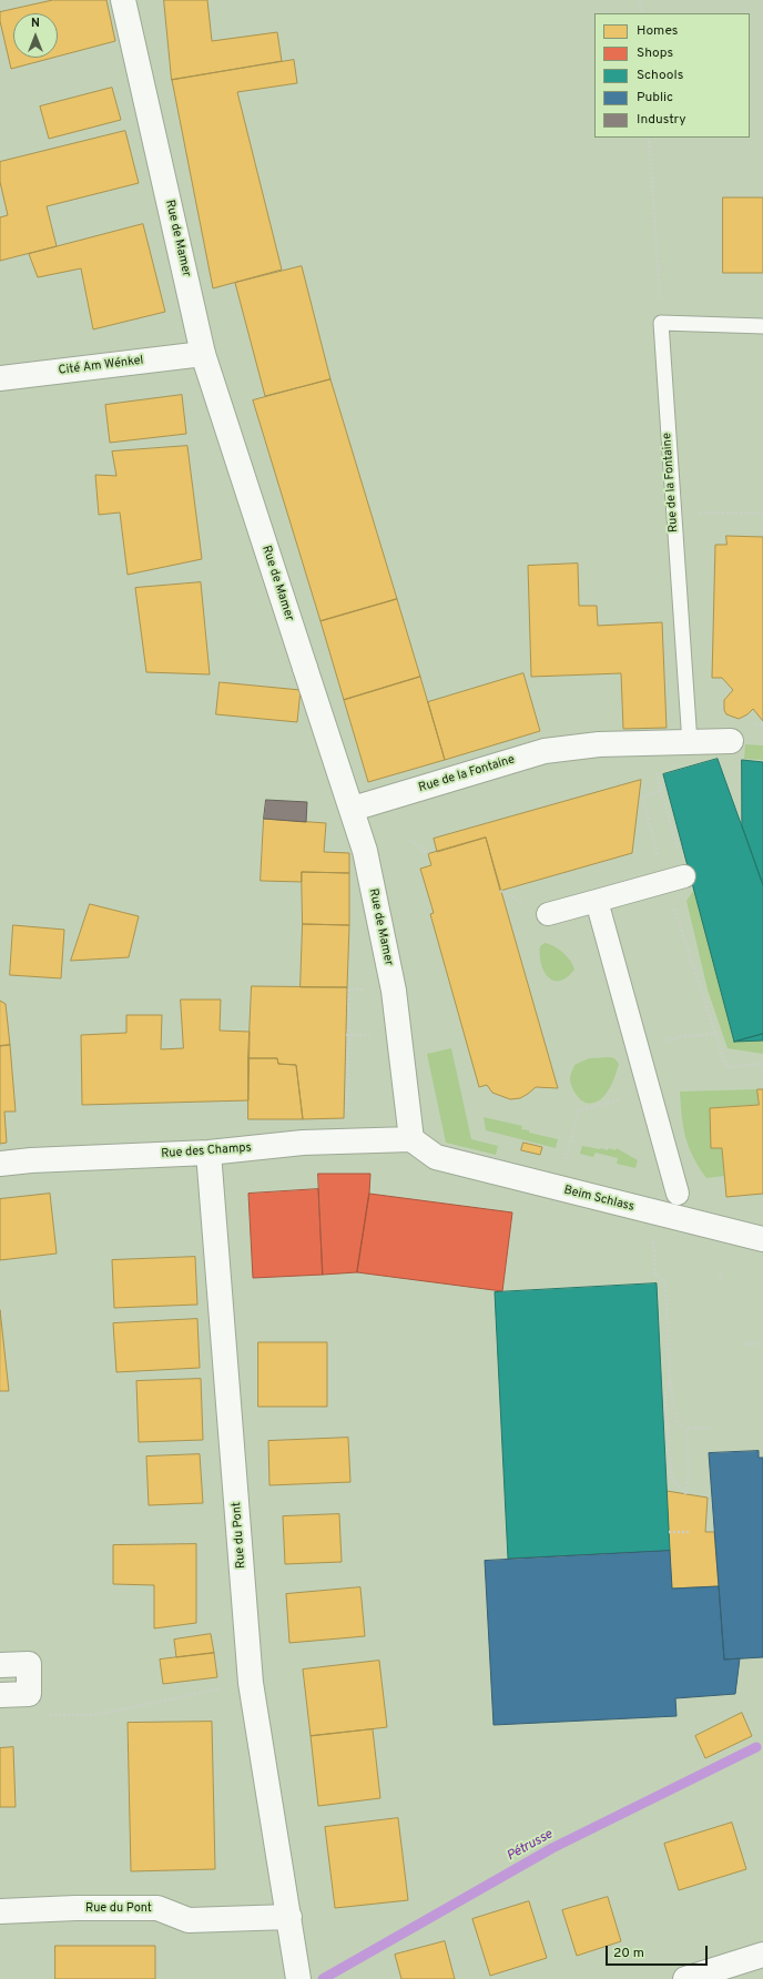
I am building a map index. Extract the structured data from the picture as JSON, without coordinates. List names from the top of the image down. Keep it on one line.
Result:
{"streets":{"street":["Rue de Mamer","Cité Am Wénkel","Rue de la Fontaine","Rue des Champs","Beim Schlass","Rue du Pont"]},"crossings":[["Rue de Mamer","Cité Am Wénkel"],["Rue de Mamer","Rue de la Fontaine"],["Rue de Mamer","Rue des Champs"],["Rue de Mamer","Beim Schlass"],["Rue des Champs","Beim Schlass"],["Rue des Champs","Rue du Pont"]],"water":["Pétrusse"],"legend":["Homes","Shops","Schools","Public","Industry"],"scale_bar":"20 m","north":"top"}
